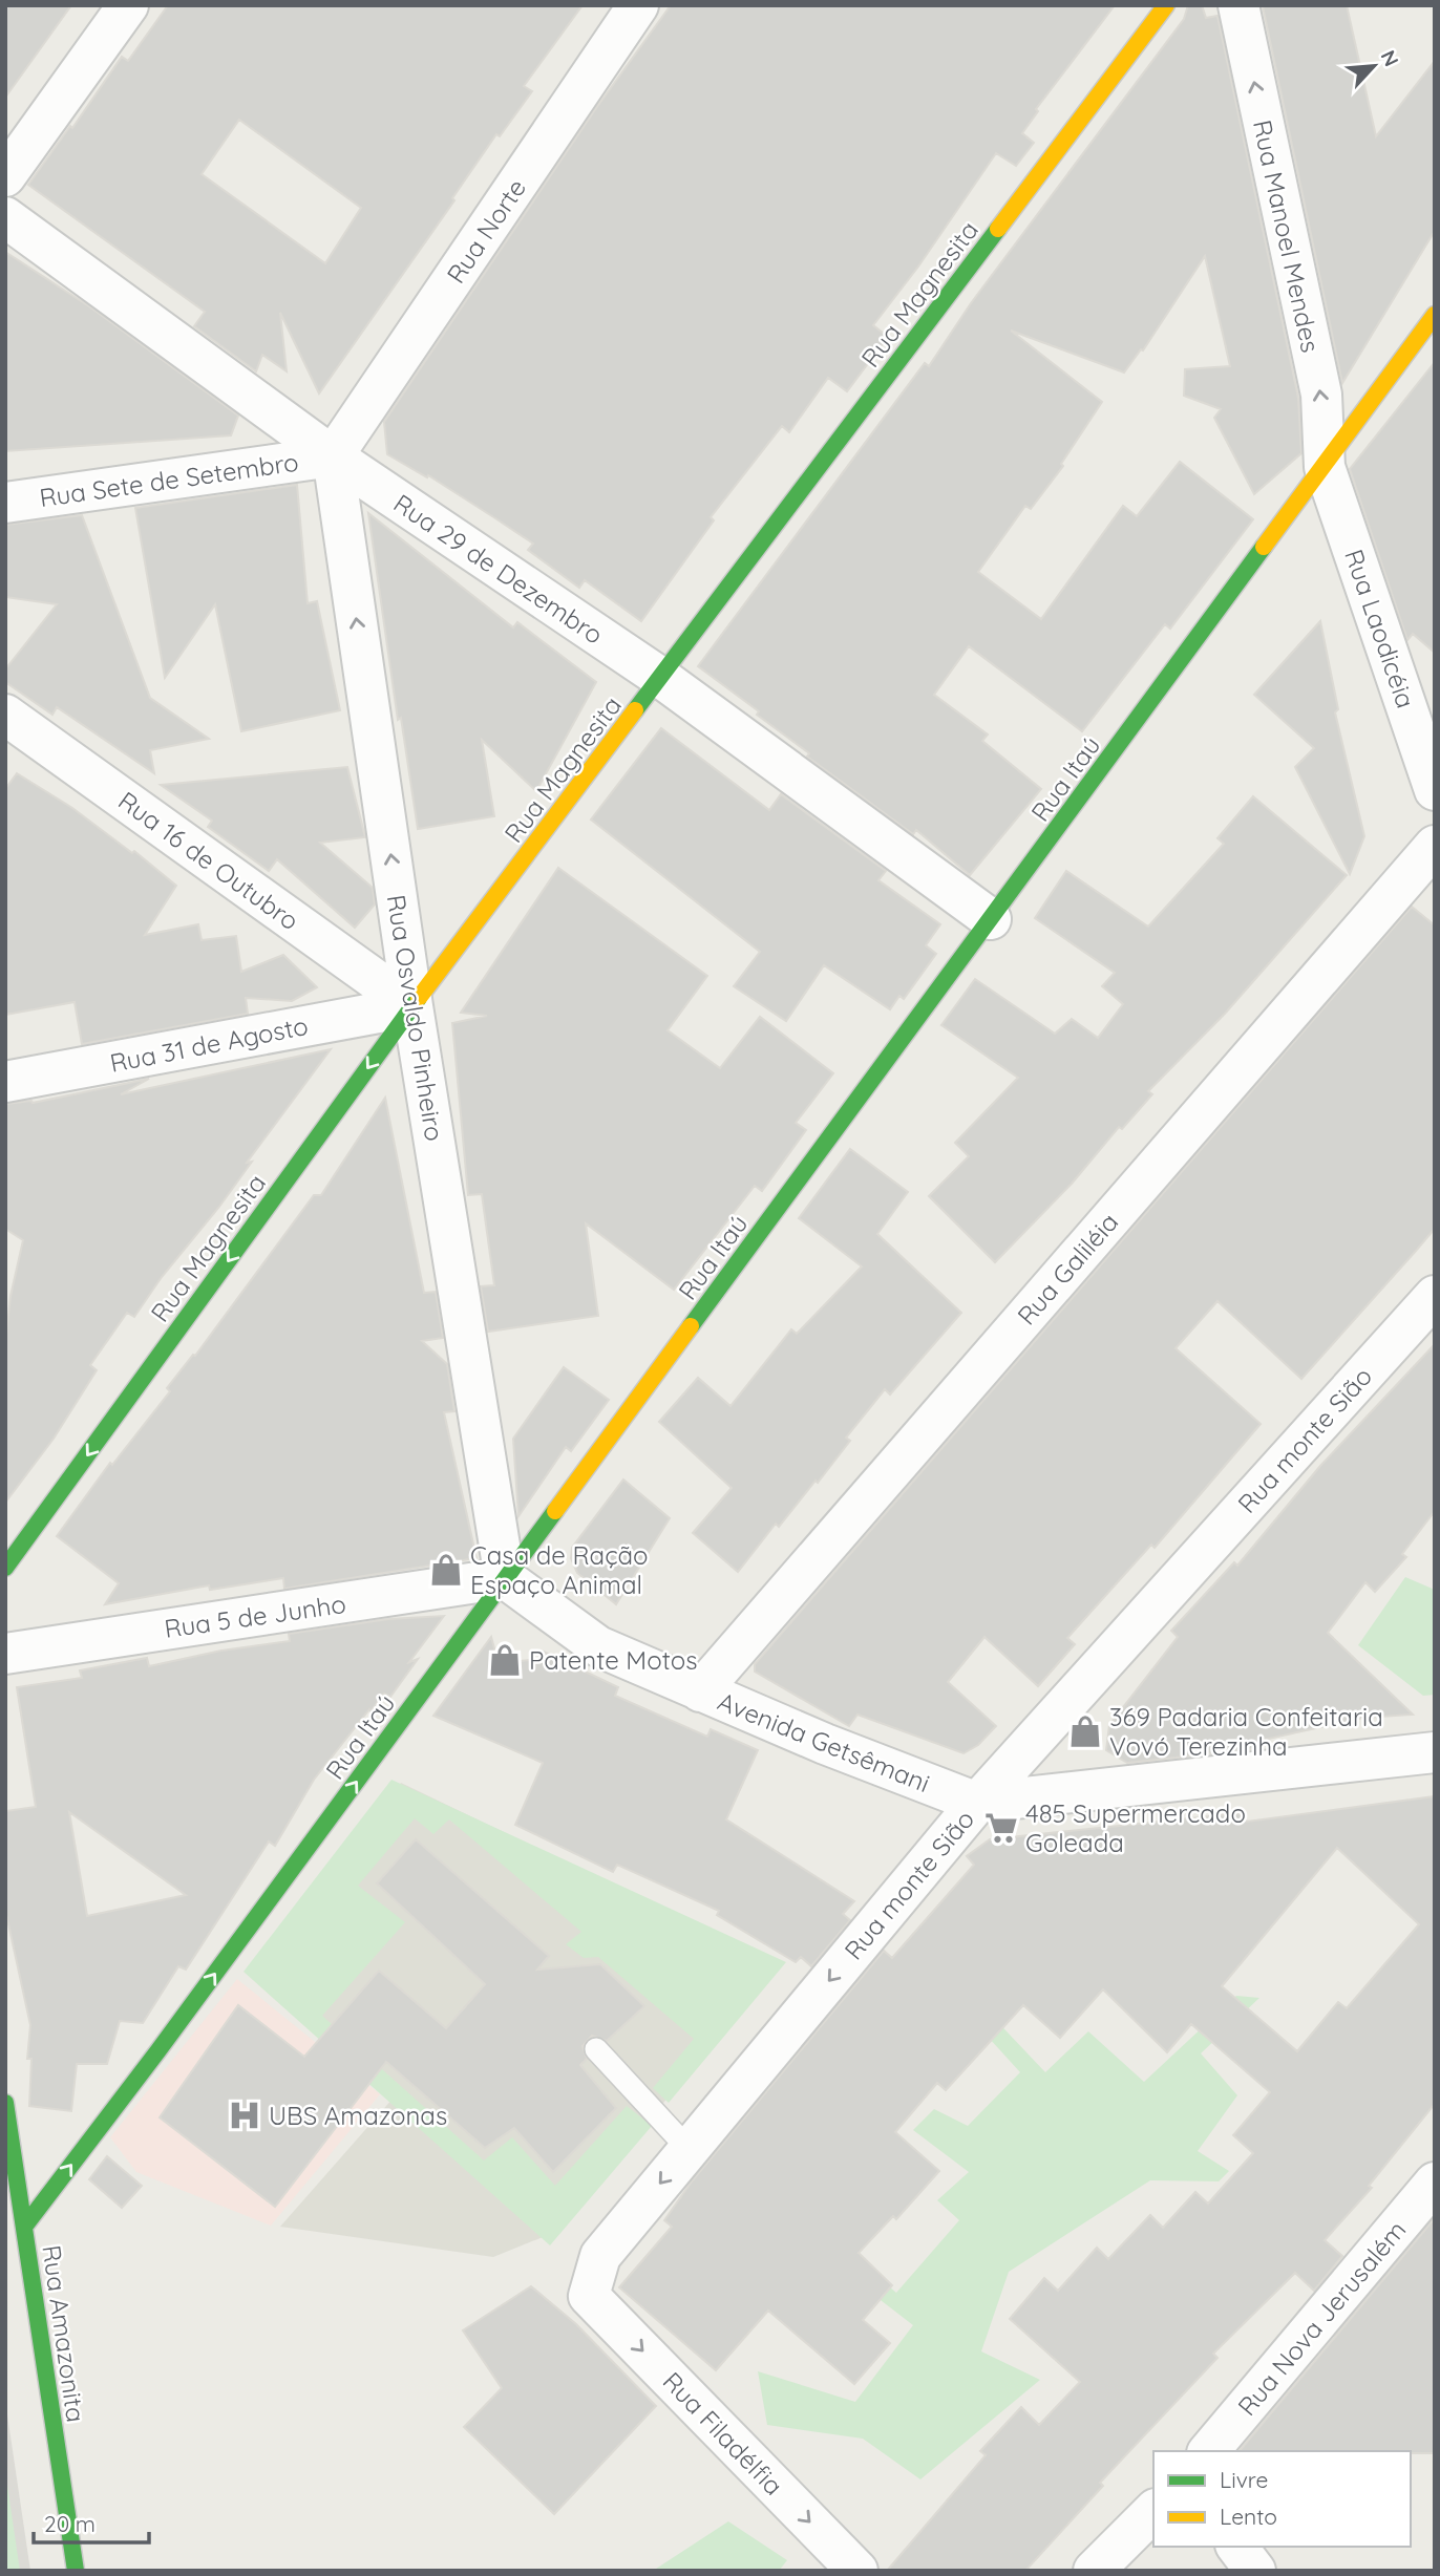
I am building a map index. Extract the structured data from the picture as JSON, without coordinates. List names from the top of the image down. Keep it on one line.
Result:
{"streets":{"street":["Rua Norte","Rua Manoel Mendes","Rua Magnesita","Rua Sete de Setembro","Rua 29 de Dezembro","Rua Laodicéia","Rua Itaú","Rua 16 de Outubro","Rua Osvaldo Pinheiro","Rua 31 de Agosto","Rua Galiléia","Rua monte Sião","Rua 5 de Junho","Avenida Getsêmani","Rua Nova Jerusalém","Rua Amazonita","Rua Filadélfia"]},"crossings":[["Rua Norte","Rua Sete de Setembro"],["Rua Norte","Rua 29 de Dezembro"],["Rua Norte","Rua Osvaldo Pinheiro"],["Rua Manoel Mendes","Rua Laodicéia"],["Rua Manoel Mendes","Rua Itaú"],["Rua Magnesita","Rua 29 de Dezembro"],["Rua Magnesita","Rua 16 de Outubro"],["Rua Magnesita","Rua Osvaldo Pinheiro"],["Rua Magnesita","Rua 31 de Agosto"],["Rua Sete de Setembro","Rua 29 de Dezembro"],["Rua Sete de Setembro","Rua Osvaldo Pinheiro"],["Rua 29 de Dezembro","Rua Itaú"],["Rua 29 de Dezembro","Rua Osvaldo Pinheiro"],["Rua Laodicéia","Rua Itaú"],["Rua Itaú","Rua Osvaldo Pinheiro"],["Rua Itaú","Rua 5 de Junho"],["Rua Itaú","Avenida Getsêmani"],["Rua Itaú","Rua Amazonita"],["Rua 16 de Outubro","Rua Osvaldo Pinheiro"],["Rua 16 de Outubro","Rua 31 de Agosto"],["Rua Osvaldo Pinheiro","Rua 31 de Agosto"],["Rua Osvaldo Pinheiro","Rua 5 de Junho"],["Rua Osvaldo Pinheiro","Avenida Getsêmani"],["Rua Galiléia","Avenida Getsêmani"],["Rua monte Sião","Avenida Getsêmani"],["Rua monte Sião","Rua Filadélfia"],["Rua 5 de Junho","Avenida Getsêmani"]],"one_way":["Rua Manoel Mendes","Rua Magnesita","Rua Osvaldo Pinheiro","Rua monte Sião","Rua Filadélfia"],"places":{"shop":["Casa de Ração Espaço Animal","Patente Motos","369 Padaria Confeitaria Vovó Terezinha"],"supermarket":["485 Supermercado Goleada"],"hospital":["UBS Amazonas"]},"legend":["Livre","Lento"],"scale_bar":"20 m","north":"top right"}
